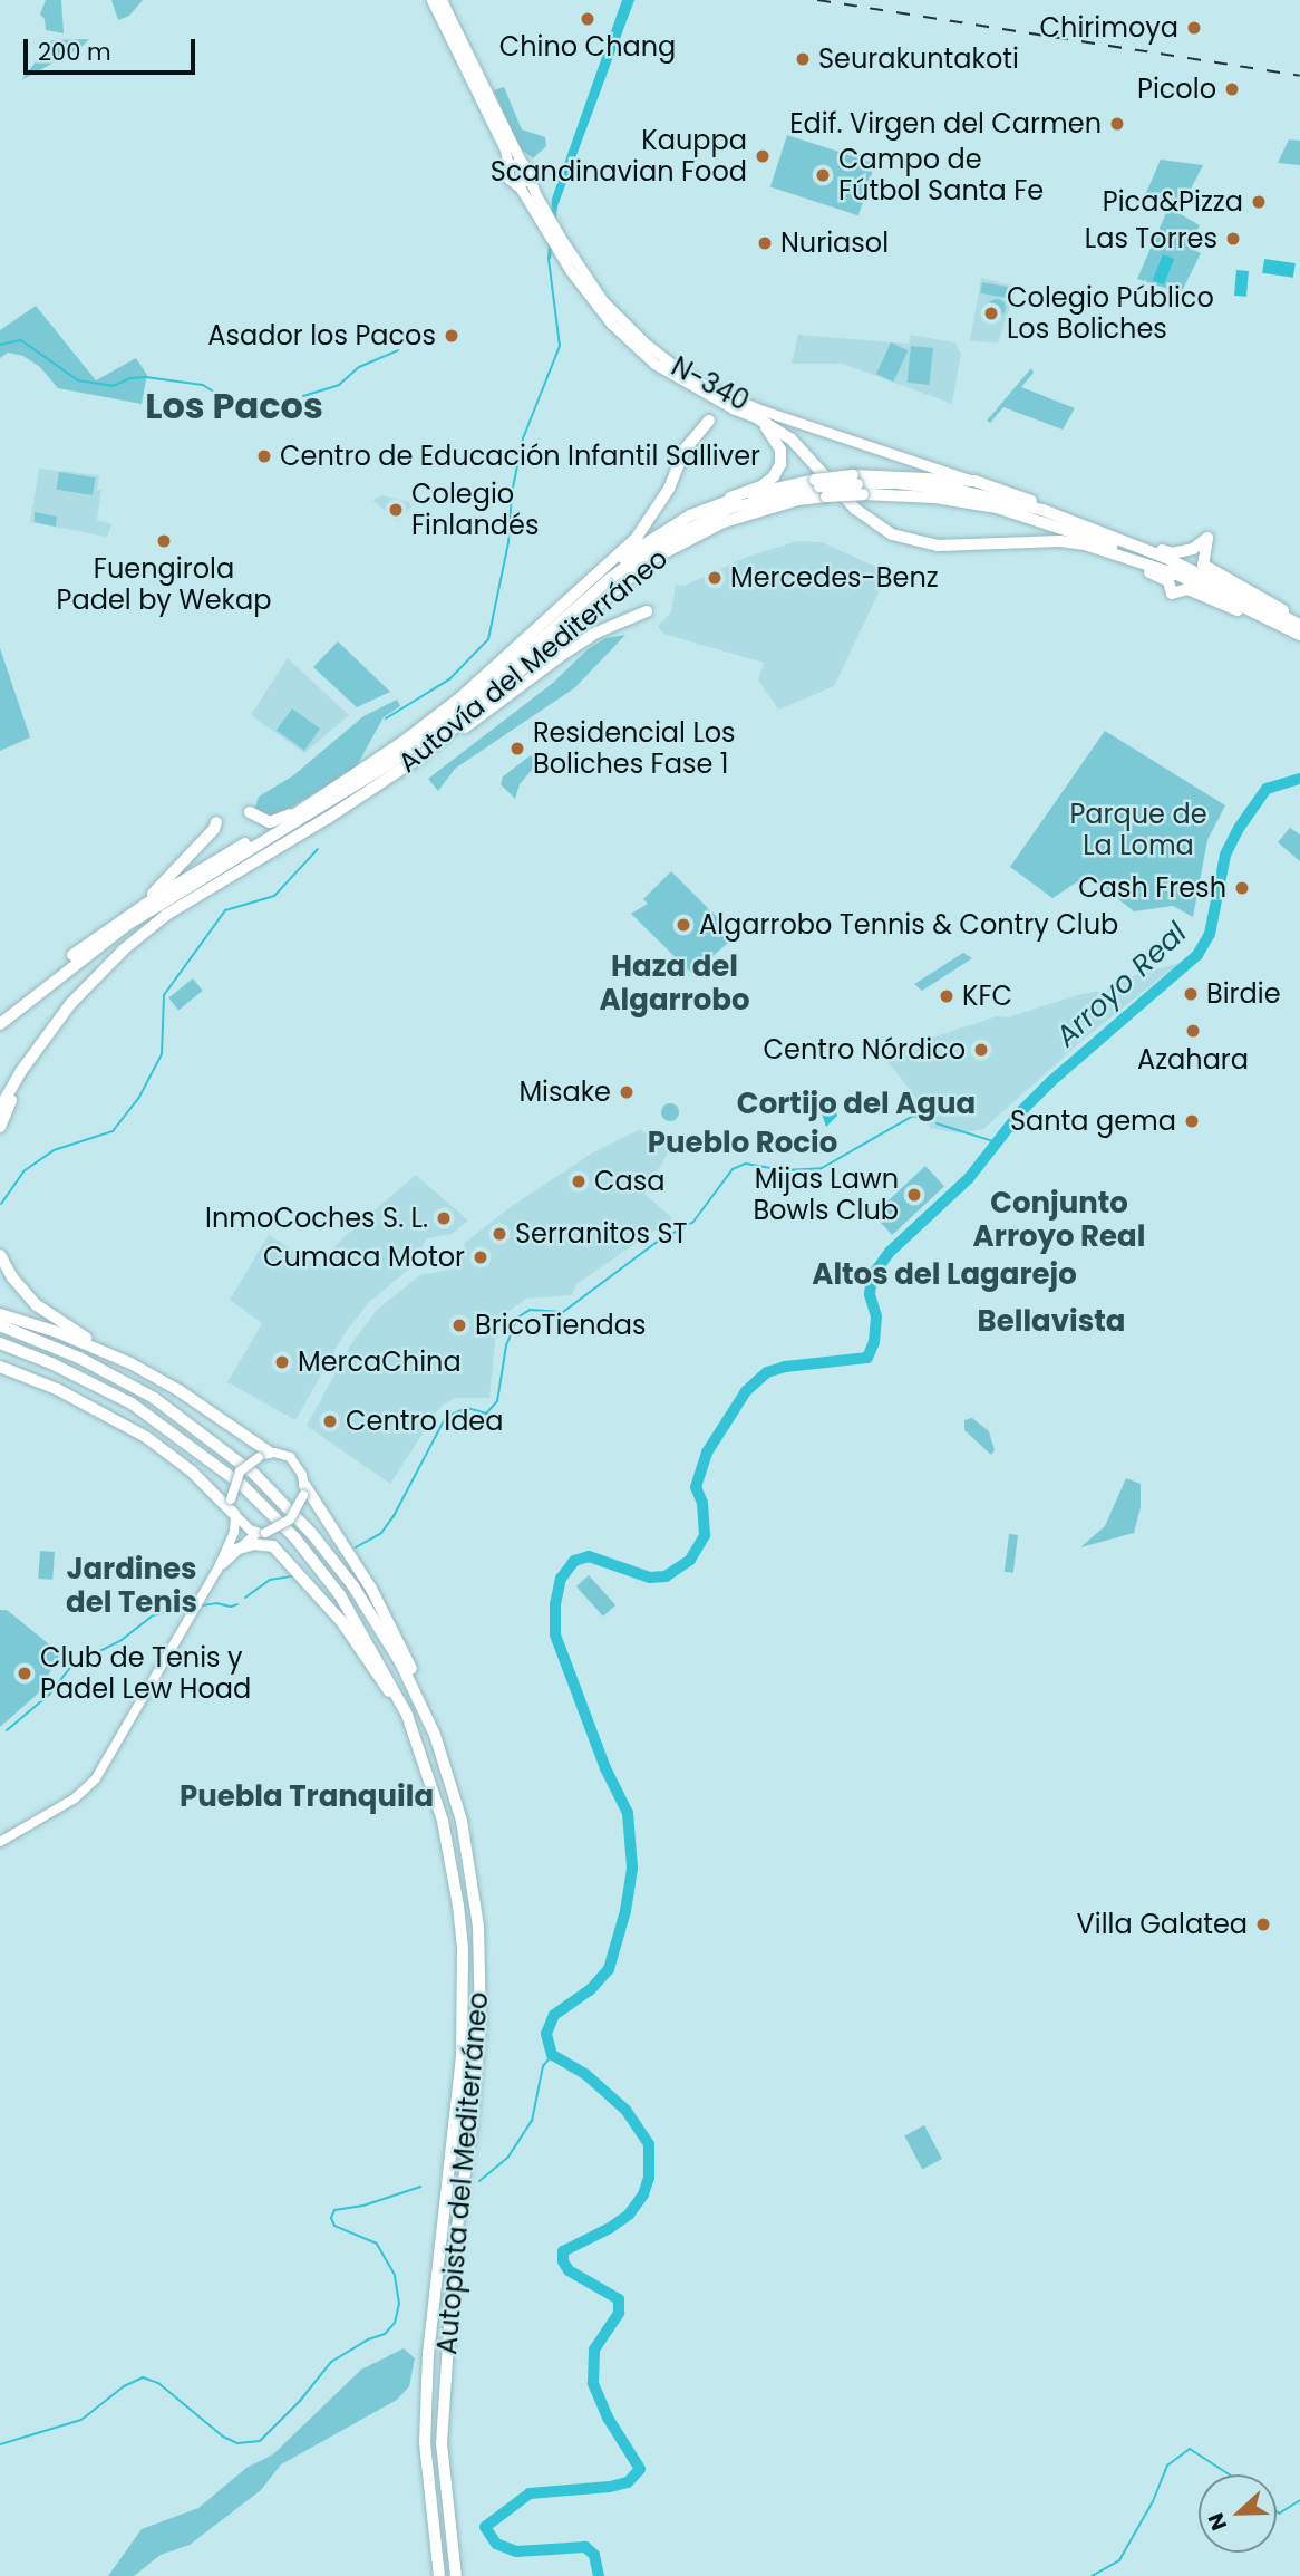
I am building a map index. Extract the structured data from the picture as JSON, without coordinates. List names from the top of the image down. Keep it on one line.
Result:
{"streets":{"highway":["Autovía del Mediterráneo","Autopista del Mediterráneo"],"main road":["N-340"]},"districts":["Los Pacos","Haza del Algarrobo","Cortijo del Agua","Pueblo Rocio","Conjunto Arroyo Real","Altos del Lagarejo","Bellavista","Jardines del Tenis","Puebla Tranquila"],"water":["Arroyo Real"],"parks":["Parque de La Loma"],"places":["Chino Chang","Chirimoya","Seurakuntakoti","Picolo","Edif. Virgen del Carmen","Kauppa Scandinavian Food","Campo de Fútbol Santa Fe","Pica&Pizza","Las Torres","Nuriasol","Colegio Público Los Boliches","Asador los Pacos","Centro de Educación Infantil Salliver","Colegio Finlandés","Fuengirola Padel by Wekap","Mercedes-Benz","Residencial Los Boliches Fase 1","Cash Fresh","Algarrobo Tennis & Contry Club","Birdie","KFC","Azahara","Centro Nórdico","Misake","Santa gema","Casa","Mijas Lawn Bowls Club","InmoCoches S. L.","Serranitos ST","Cumaca Motor","BricoTiendas","MercaChina","Centro Idea","Club de Tenis y Padel Lew Hoad","Villa Galatea"],"scale_bar":"200 m","north":"left"}
